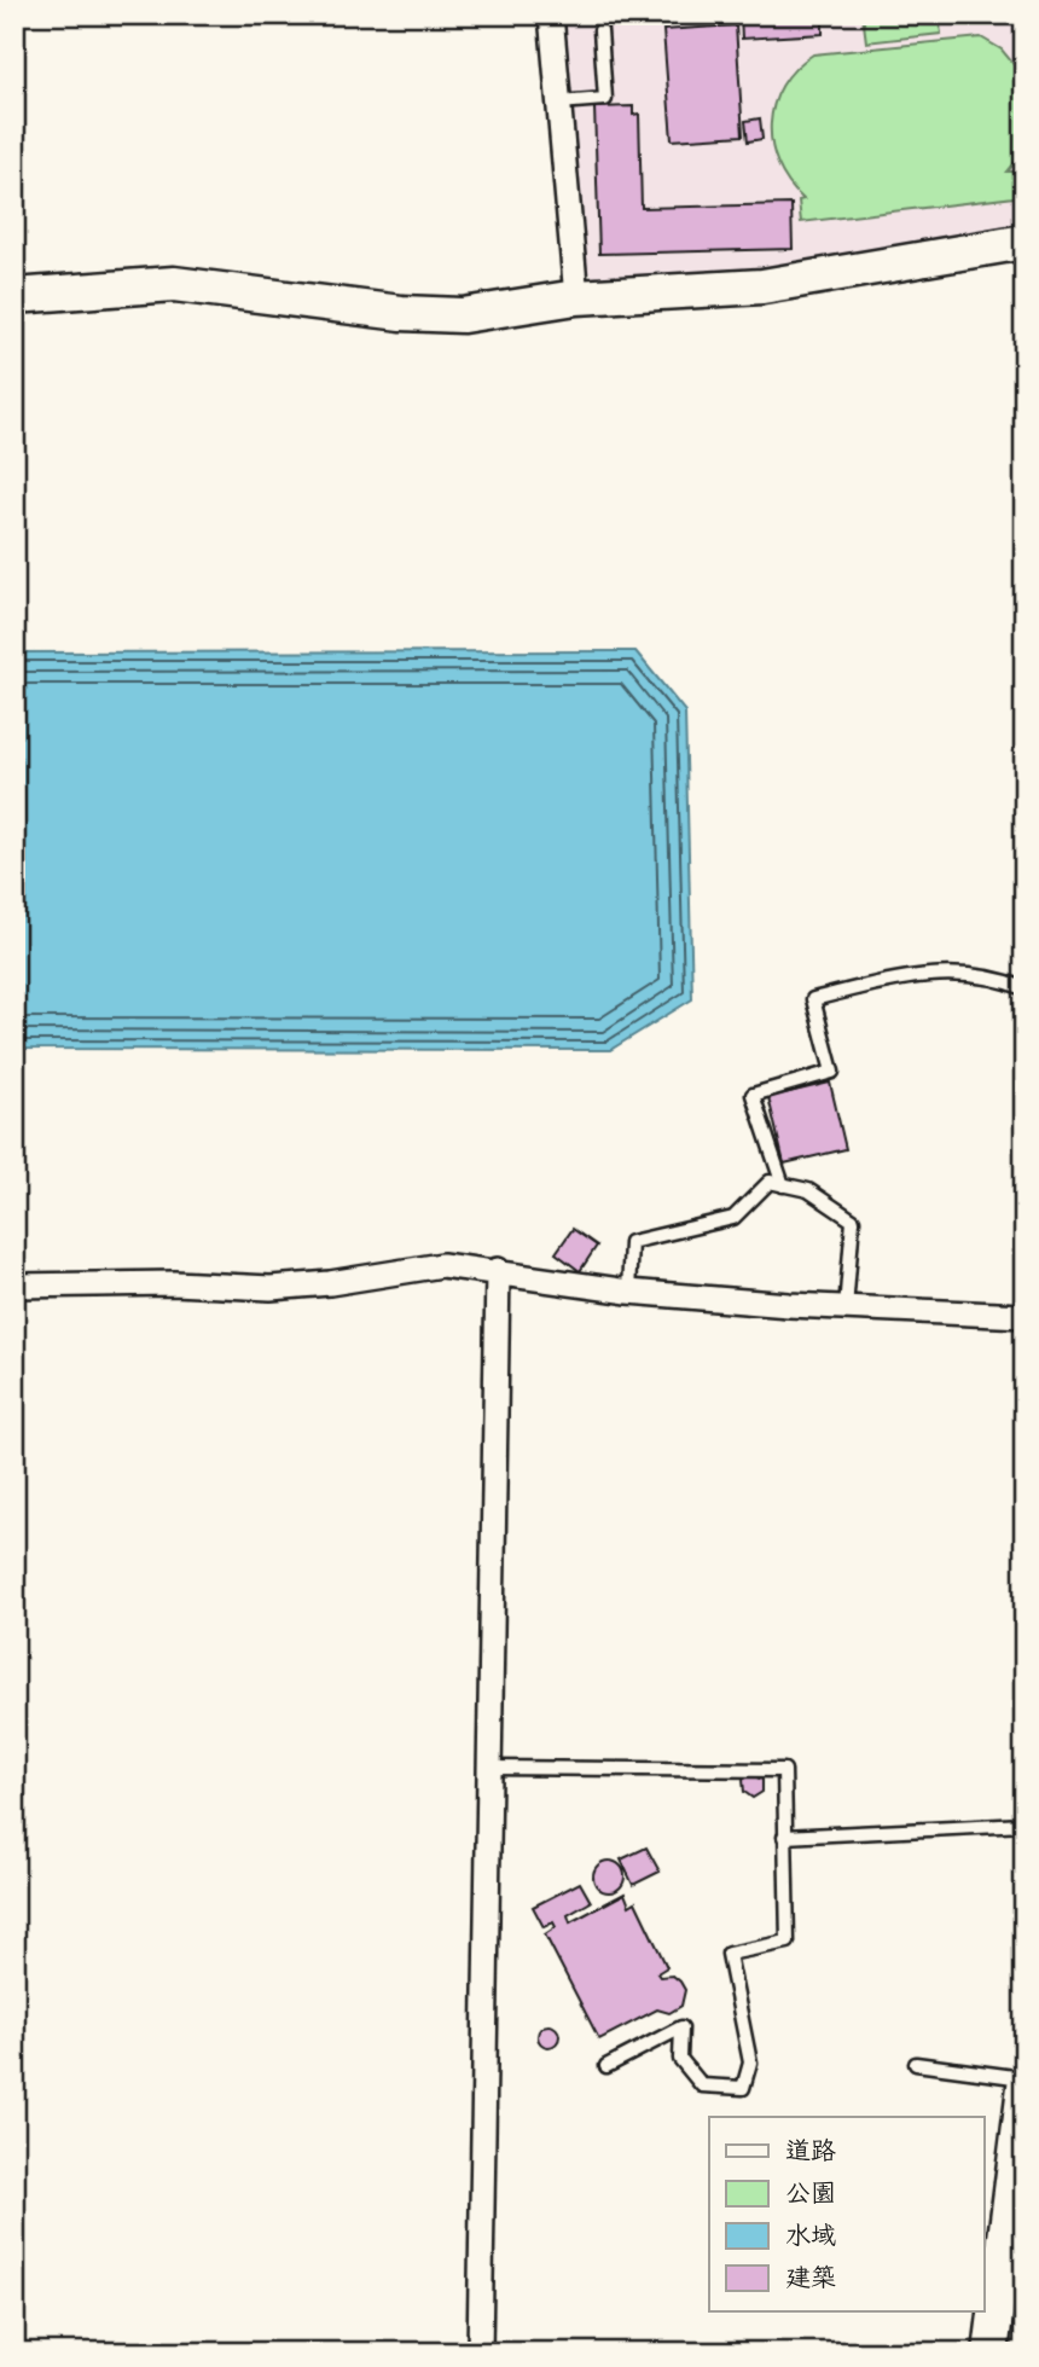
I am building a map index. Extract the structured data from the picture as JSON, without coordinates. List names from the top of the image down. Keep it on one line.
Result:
{"legend":["道路","公園","水域","建築"]}
